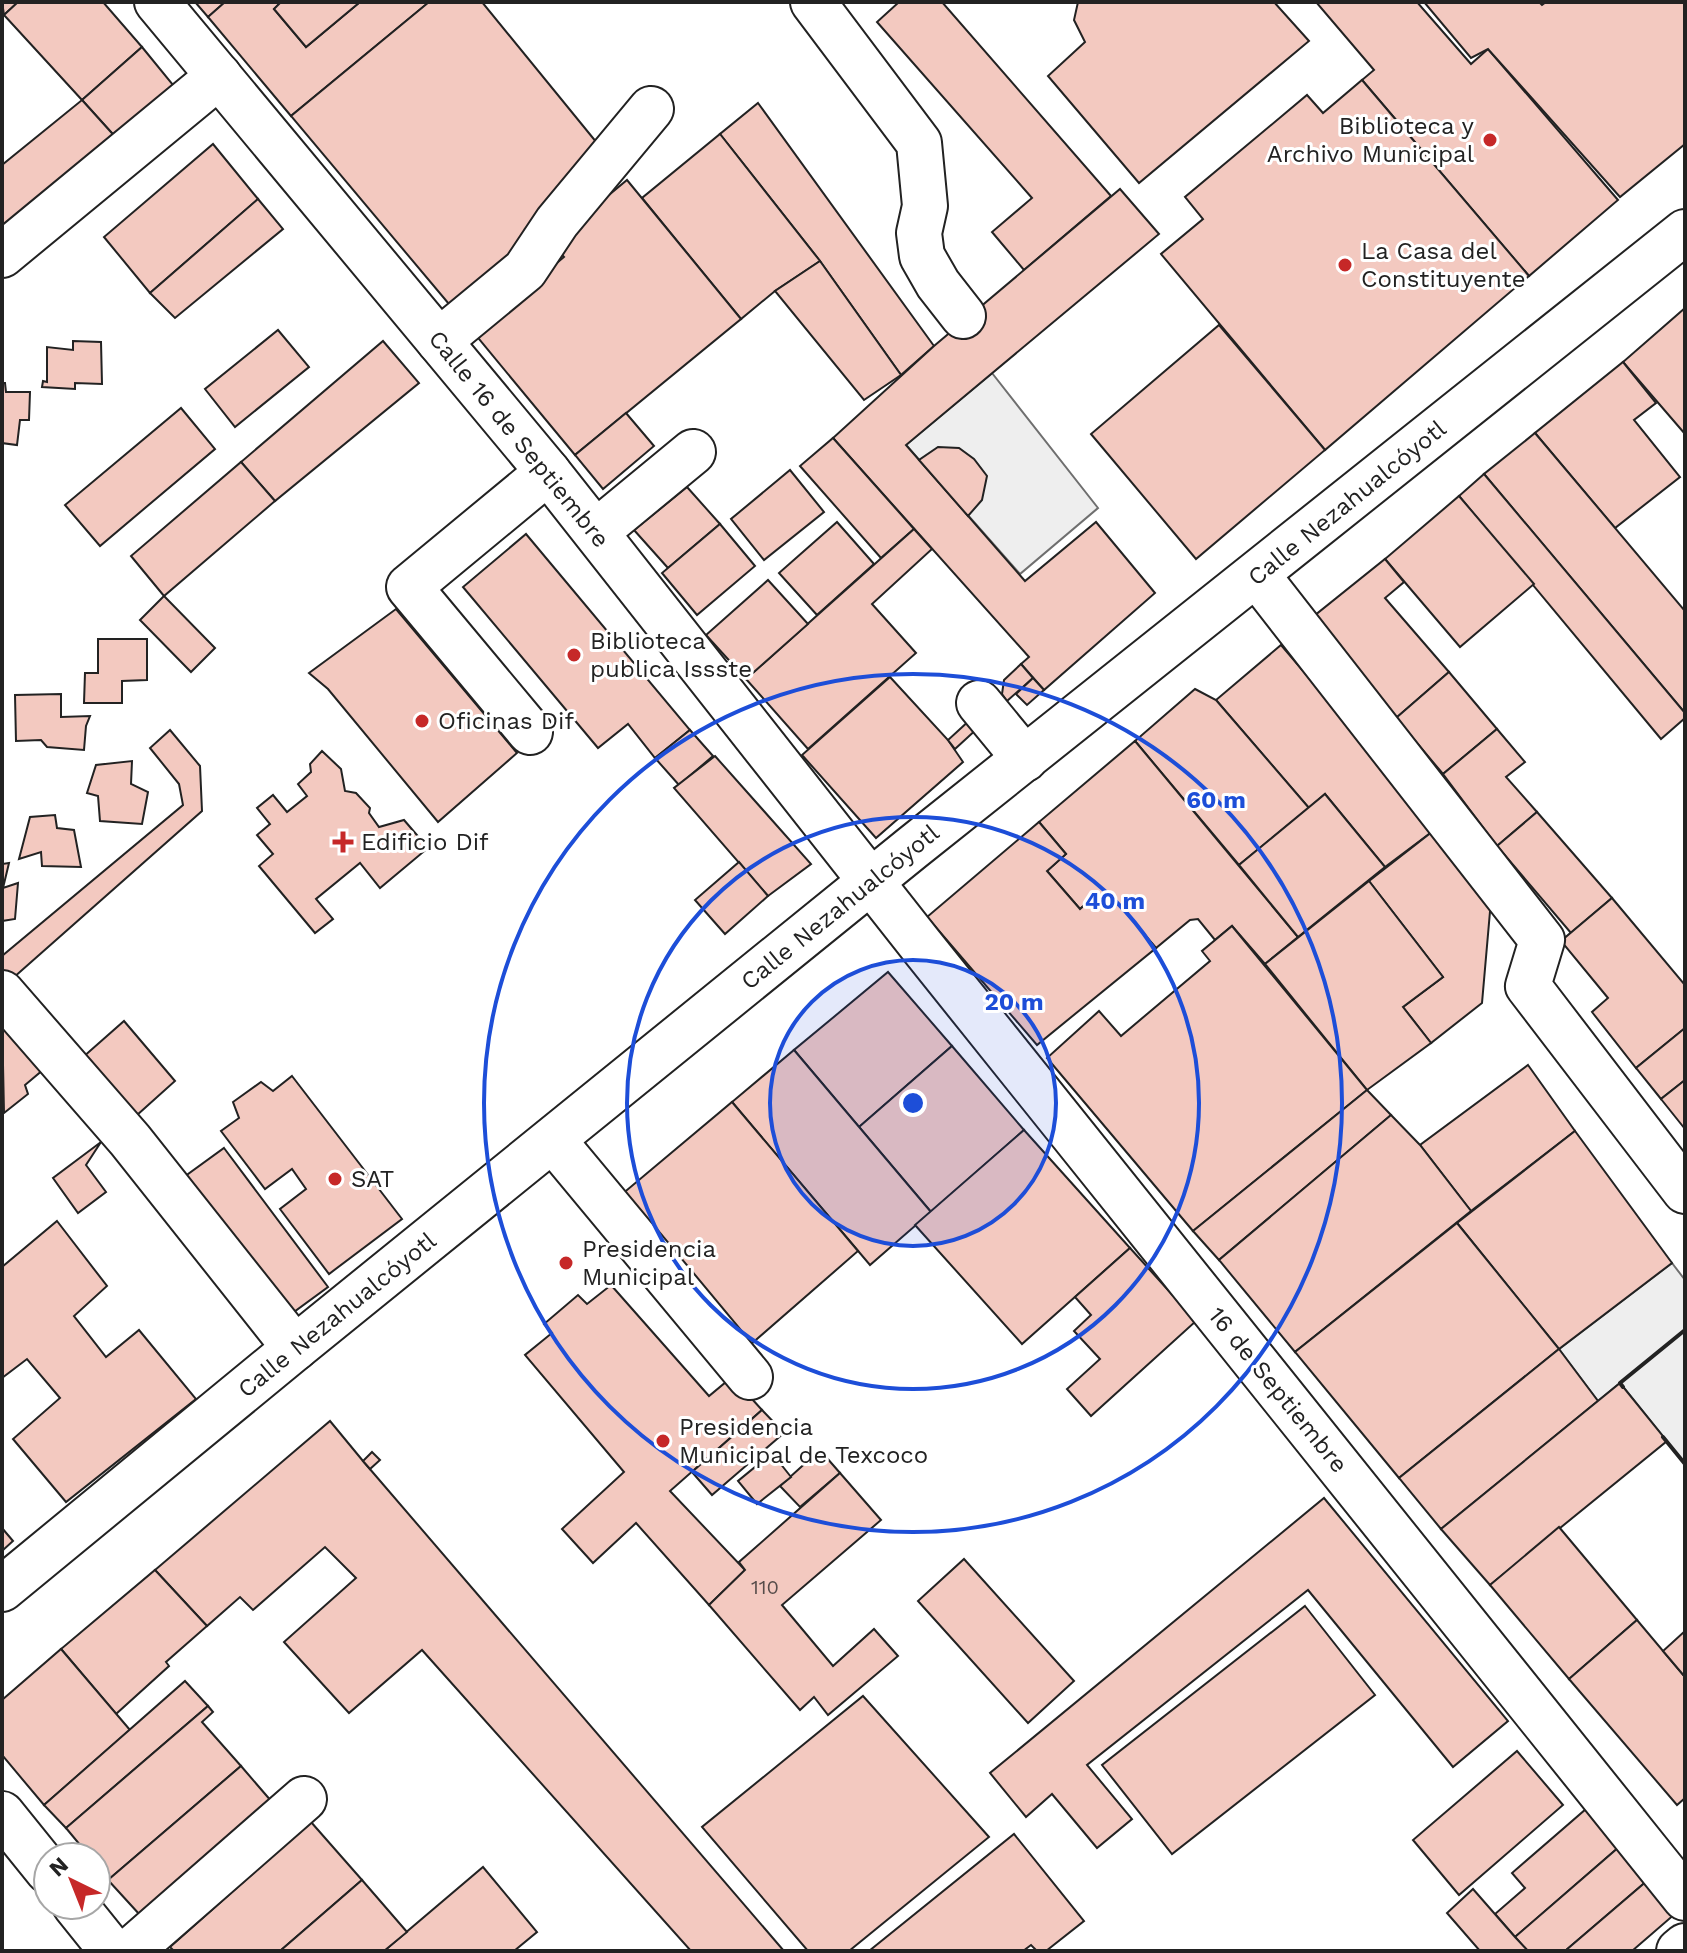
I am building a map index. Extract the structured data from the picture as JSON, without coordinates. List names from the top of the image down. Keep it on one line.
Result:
{"streets":{"street":["Calle 16 de Septiembre","Calle Nezahualcóyotl","16 de Septiembre"]},"crossings":[["Calle 16 de Septiembre","Calle Nezahualcóyotl"],["Calle 16 de Septiembre","16 de Septiembre"],["Calle Nezahualcóyotl","16 de Septiembre"]],"places":{"other":["Biblioteca y Archivo Municipal","La Casa del Constituyente","Biblioteca publica Issste","Oficinas Dif","SAT","Presidencia Municipal","Presidencia Municipal de Texcoco"],"health":["Edificio Dif"]},"house_numbers":["110"],"north":"top left","rings":["60 m","40 m","20 m"]}
